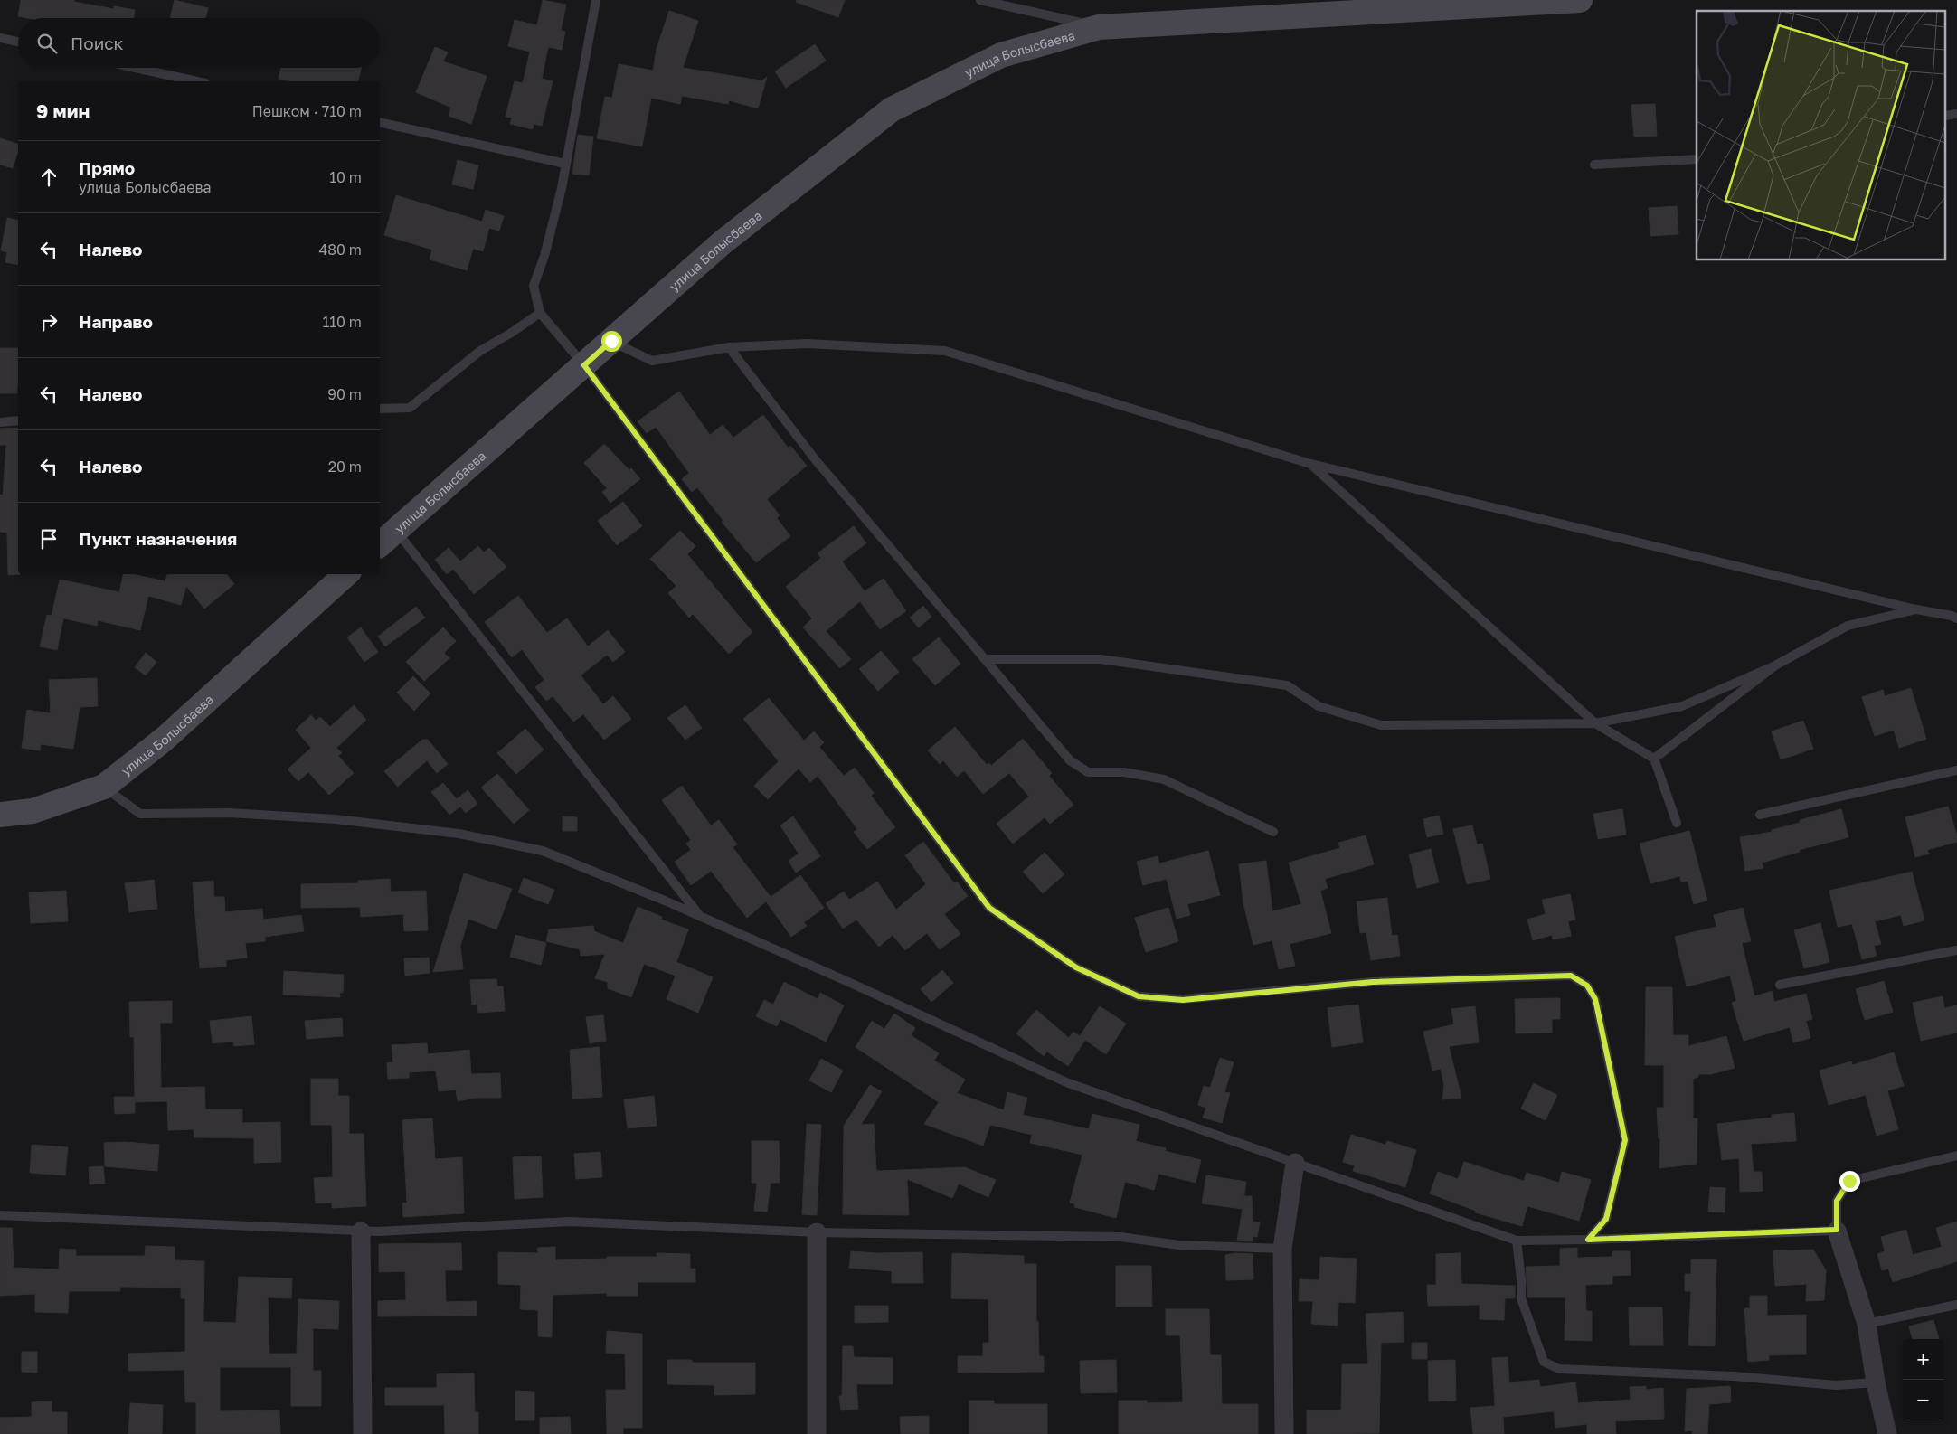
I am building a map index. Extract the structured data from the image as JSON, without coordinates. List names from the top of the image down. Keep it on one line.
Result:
{"streets":{"street":["улица Болысбаева"]},"page":{"search":"Поиск","heading":["9 мин","Пешком · 710 m"],"list":[["Прямо","улица Болысбаева","10 m"],["Налево","480 m"],["Направо","110 m"],["Налево","90 m"],["Налево","20 m"],"Пункт назначения"],"map_buttons":["+","−"]}}
